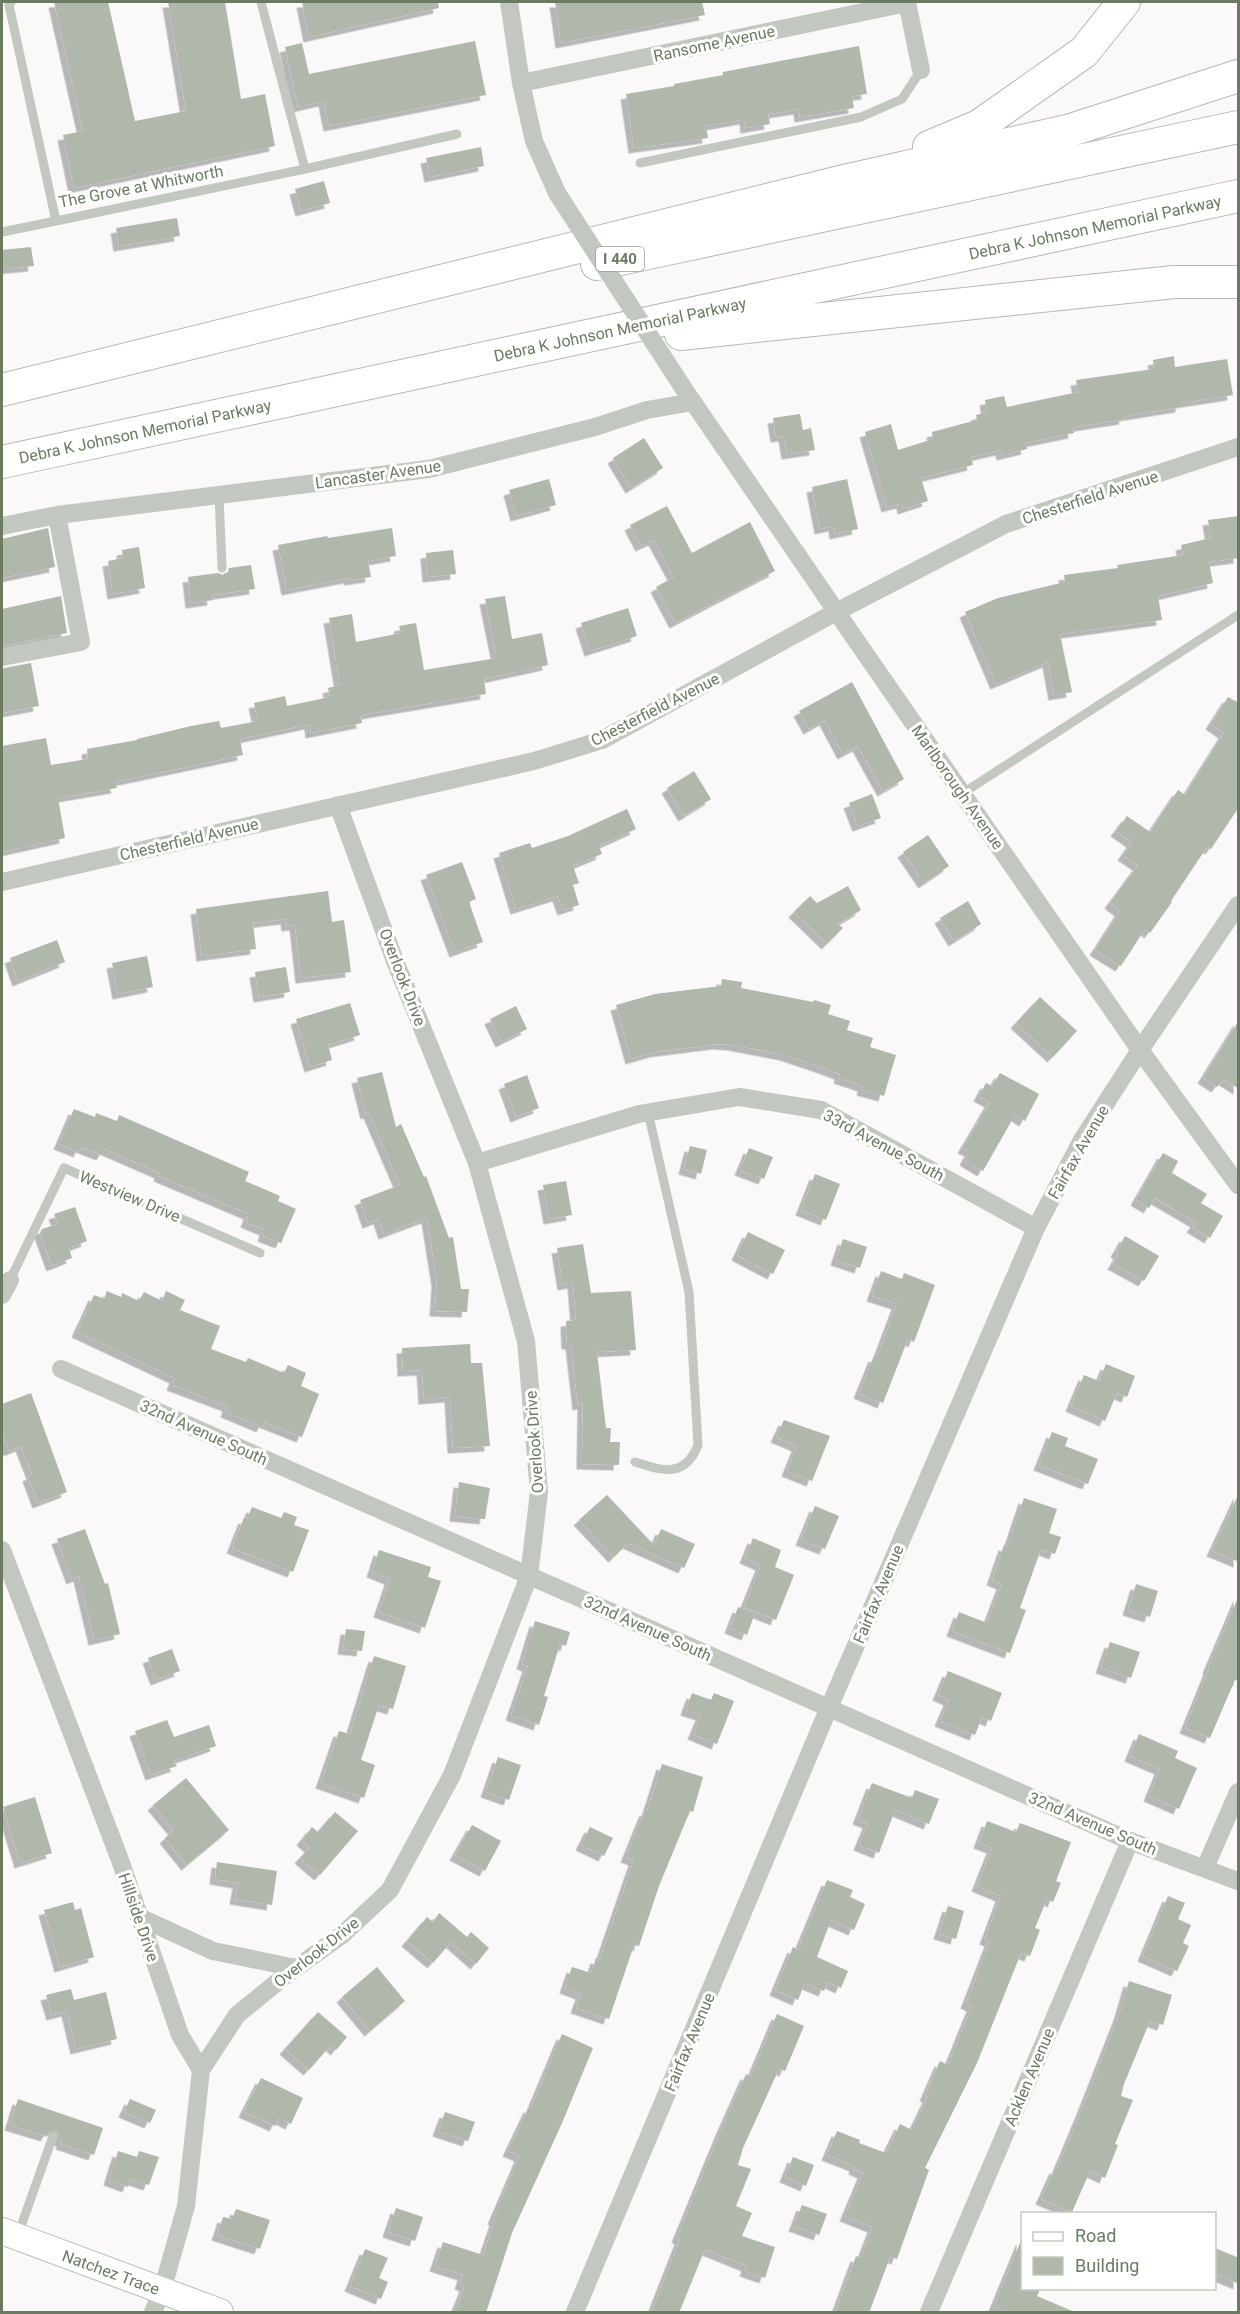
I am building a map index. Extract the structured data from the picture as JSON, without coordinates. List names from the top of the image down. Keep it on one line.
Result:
{"streets":{"highway":["Debra K Johnson Memorial Parkway","I 440"],"main road":["Natchez Trace"],"street":["Ransome Avenue","Lancaster Avenue","Chesterfield Avenue","Marlborough Avenue","Overlook Drive","33rd Avenue South","Fairfax Avenue","32nd Avenue South","Hillside Drive","Acklen Avenue"],"lane":["The Grove at Whitworth","Westview Drive"]},"crossings":[["Ransome Avenue","Marlborough Avenue"],["Lancaster Avenue","Marlborough Avenue"],["Chesterfield Avenue","Marlborough Avenue"],["Chesterfield Avenue","Overlook Drive"],["Marlborough Avenue","Fairfax Avenue"],["Overlook Drive","33rd Avenue South"],["Overlook Drive","32nd Avenue South"],["Overlook Drive","Hillside Drive"],["33rd Avenue South","Fairfax Avenue"],["Fairfax Avenue","32nd Avenue South"],["32nd Avenue South","Acklen Avenue"]],"legend":["Road","Building"]}
